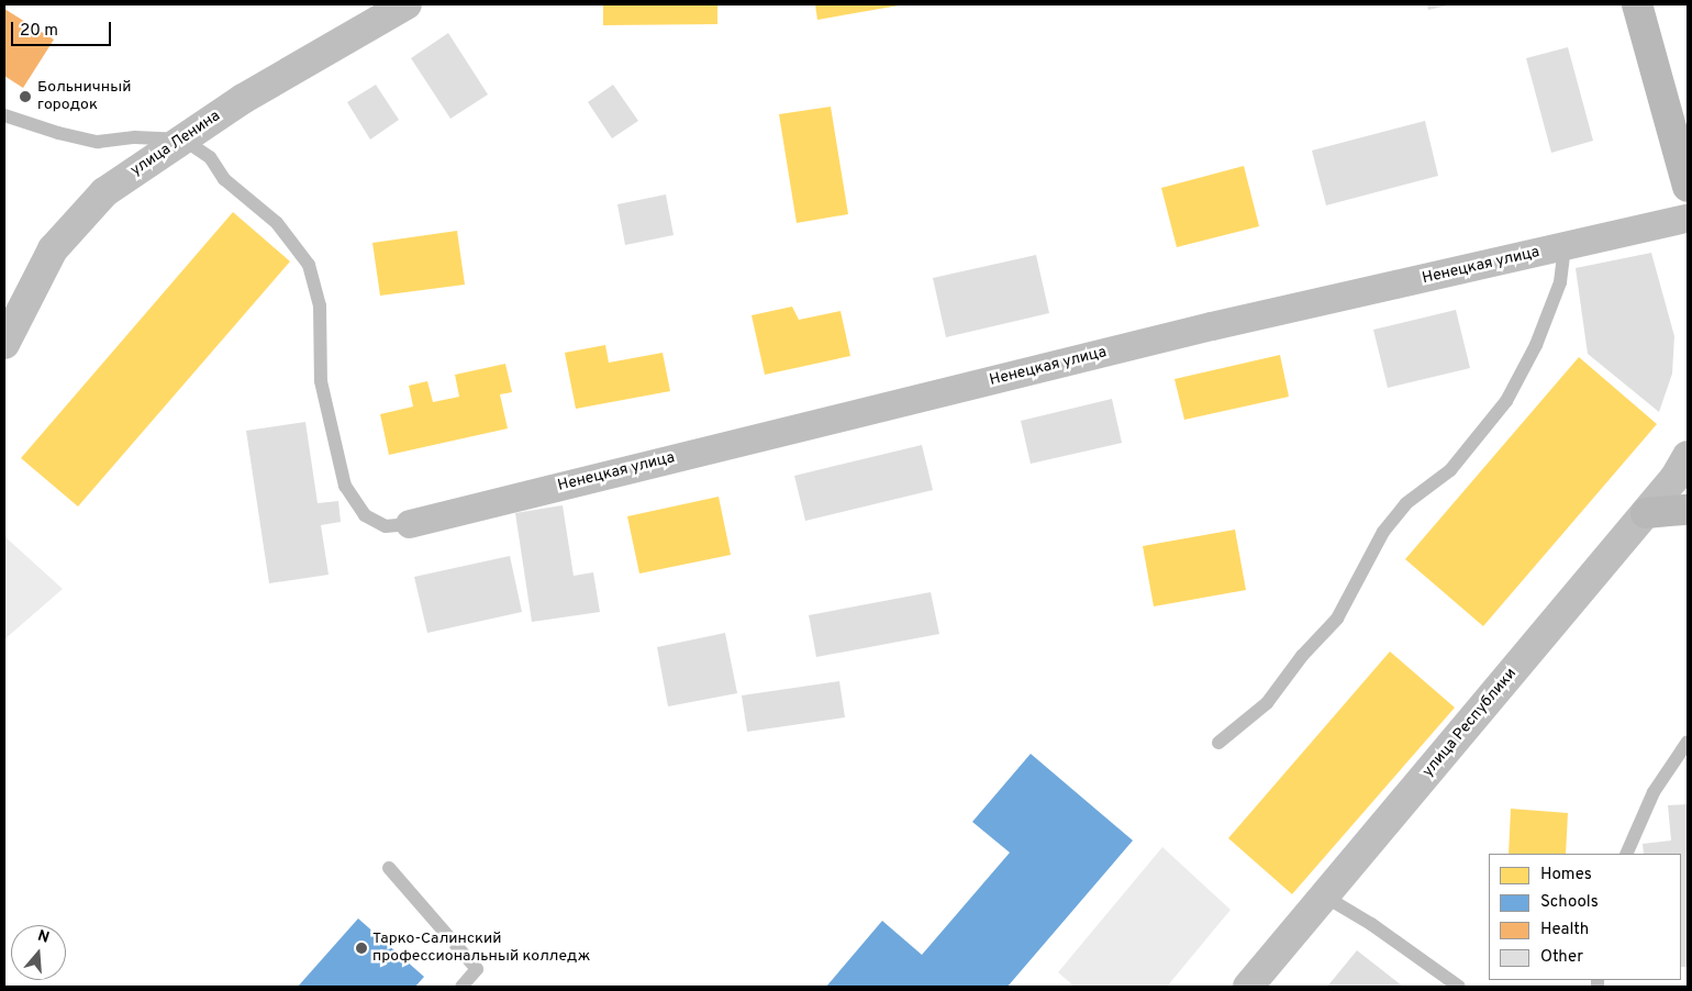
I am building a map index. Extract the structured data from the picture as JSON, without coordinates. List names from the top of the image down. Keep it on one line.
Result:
{"streets":{"street":["улица Ленина","Ненецкая улица","улица Республики"]},"places":["Больничный городок","Тарко-Салинский профессиональный колледж"],"legend":["Homes","Schools","Health","Other"],"scale_bar":"20 m","north":"top"}
